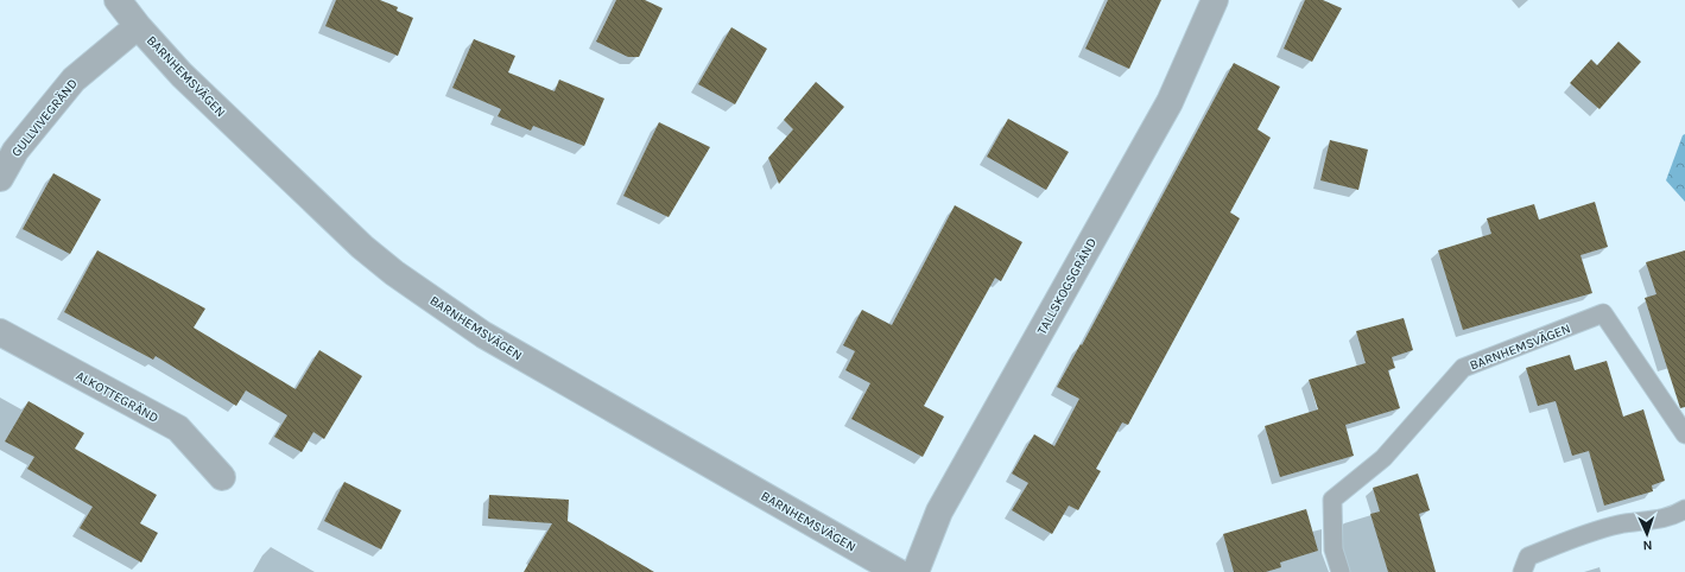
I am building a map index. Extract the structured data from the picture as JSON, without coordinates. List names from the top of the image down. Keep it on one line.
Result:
{"streets":{"street":["BARNHEMSVÄGEN","GULLVIVEGRÄND","TALLSKOGSGRÄND","ALKOTTEGRÄND"]},"crossings":[["BARNHEMSVÄGEN","GULLVIVEGRÄND"]],"north":"bottom"}
